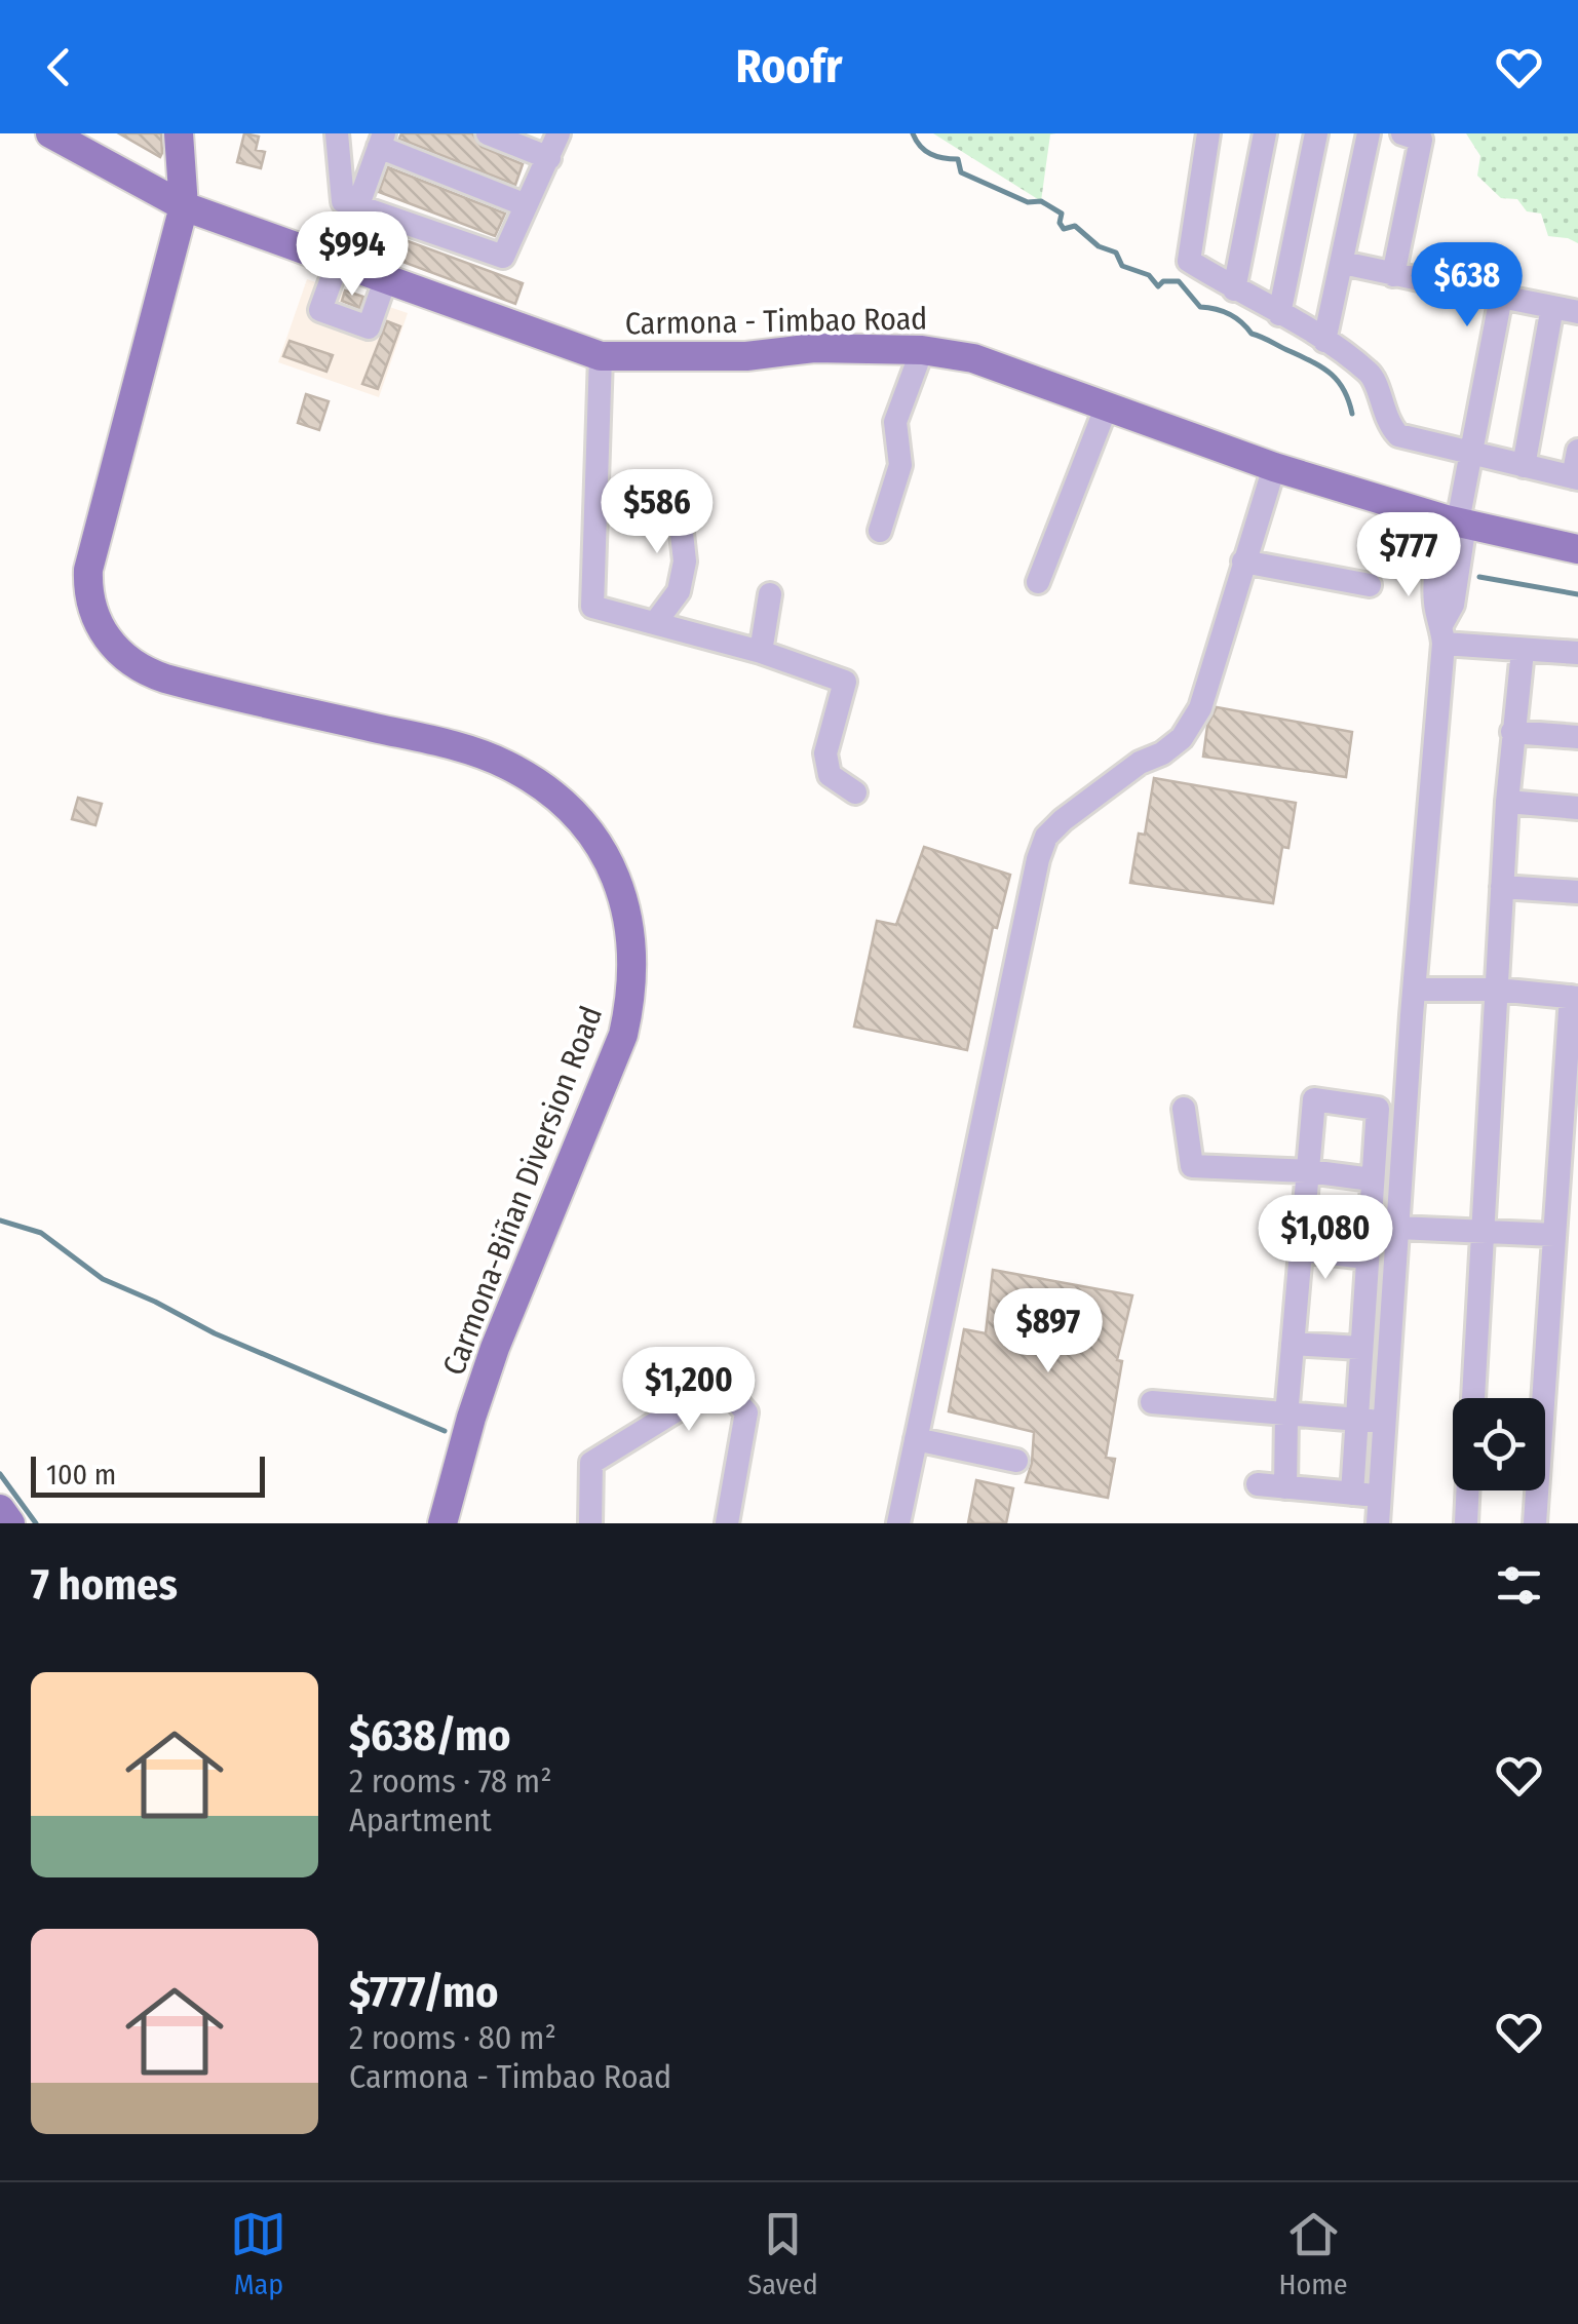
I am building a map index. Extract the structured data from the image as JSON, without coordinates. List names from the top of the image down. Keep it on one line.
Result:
{"streets":{"main road":["Carmona - Timbao Road","Carmona-Biñan Diversion Road"]},"crossings":[["Carmona - Timbao Road","Carmona-Biñan Diversion Road"]],"scale_bar":"100 m","page":{"header":"Roofr","price":["$994","$638","$586","$777","$1,080","$897","$1,200"],"scale":"100 m","heading":"7 homes","list":[{"name":"$638/mo","note":"2 rooms · 78 m² · Apartment"},{"name":"$777/mo","note":"2 rooms · 80 m² · Carmona - Timbao Road"}],"tabs":["Map","Saved","Home"]}}
